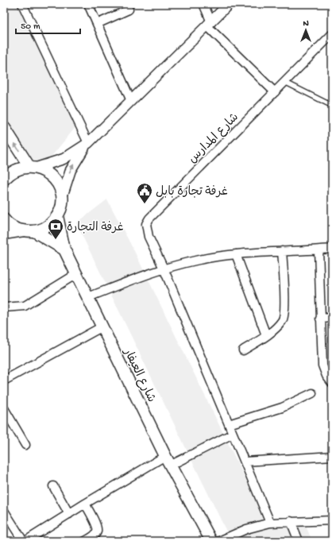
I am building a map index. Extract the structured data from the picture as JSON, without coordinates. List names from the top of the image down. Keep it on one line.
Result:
{"streets":{"main road":["شارع العيفار"],"street":["شارع المدارس"]},"places":{"public building":["غرفة تجارة بابل"],"bank":["غرفة التجارة"]},"scale_bar":"50 m","north":"top"}
